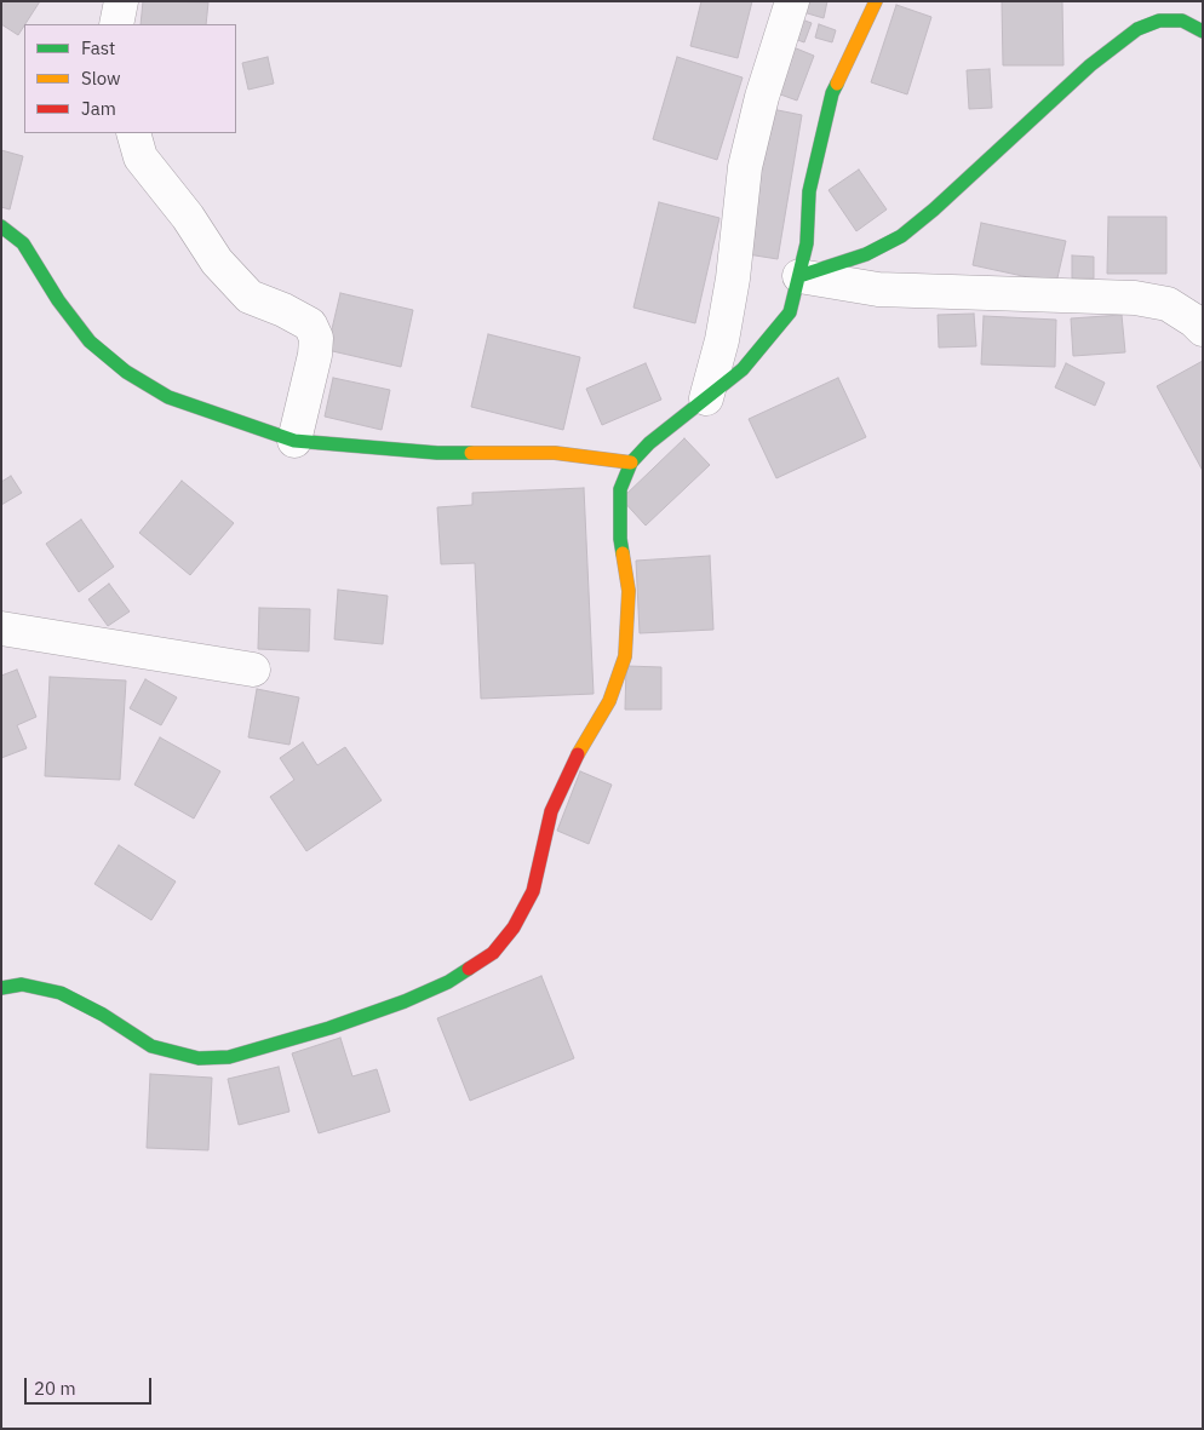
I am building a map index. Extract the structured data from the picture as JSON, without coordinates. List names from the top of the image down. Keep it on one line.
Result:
{"legend":["Fast","Slow","Jam"],"scale_bar":"20 m"}
